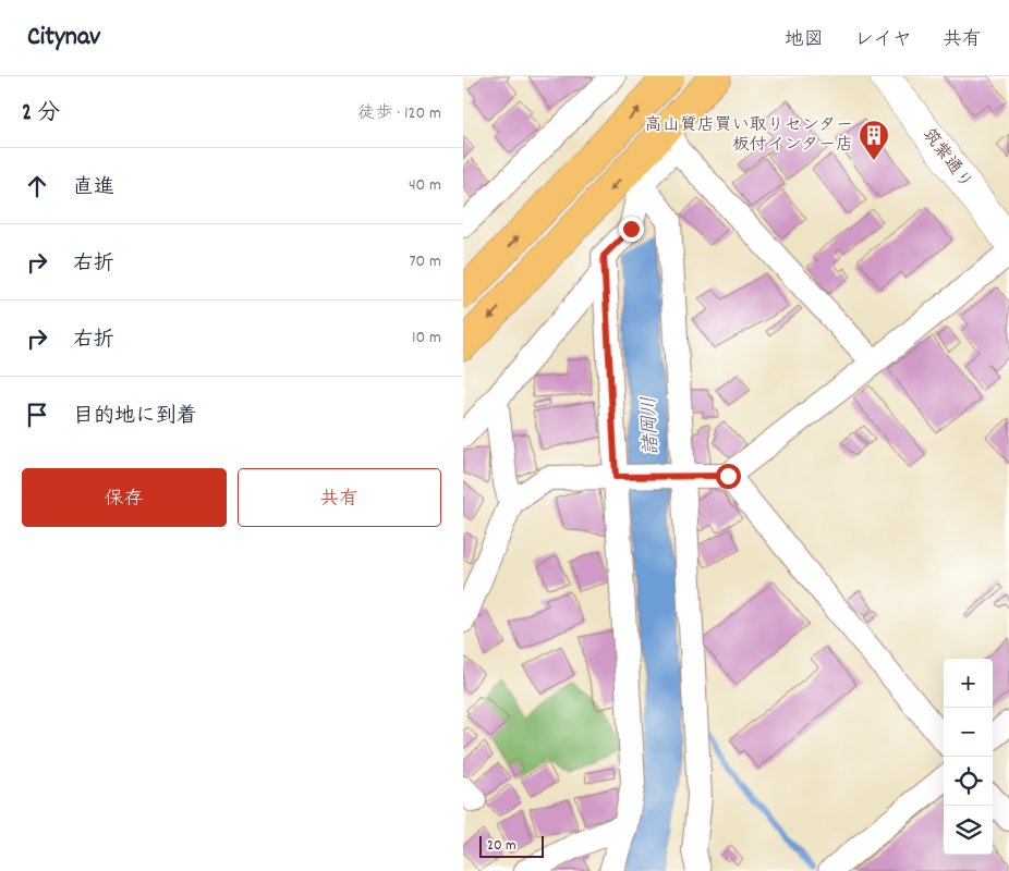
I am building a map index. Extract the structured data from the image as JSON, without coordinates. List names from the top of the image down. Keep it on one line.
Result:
{"streets":{"street":["筑紫通り"]},"water":["諸岡川"],"places":{"building":["高山質店買い取りセンター 板付インター店"]},"scale_bar":"20 m","page":{"header":"Citynav","nav":["地図","レイヤ","共有"],"heading":["2 分","徒歩 · 120 m"],"list":[["直進","40 m"],["右折","70 m"],["右折","10 m"],"目的地に到着"],"buttons":["保存","共有"],"map_buttons":["+","−"],"scale":"20 m"}}
